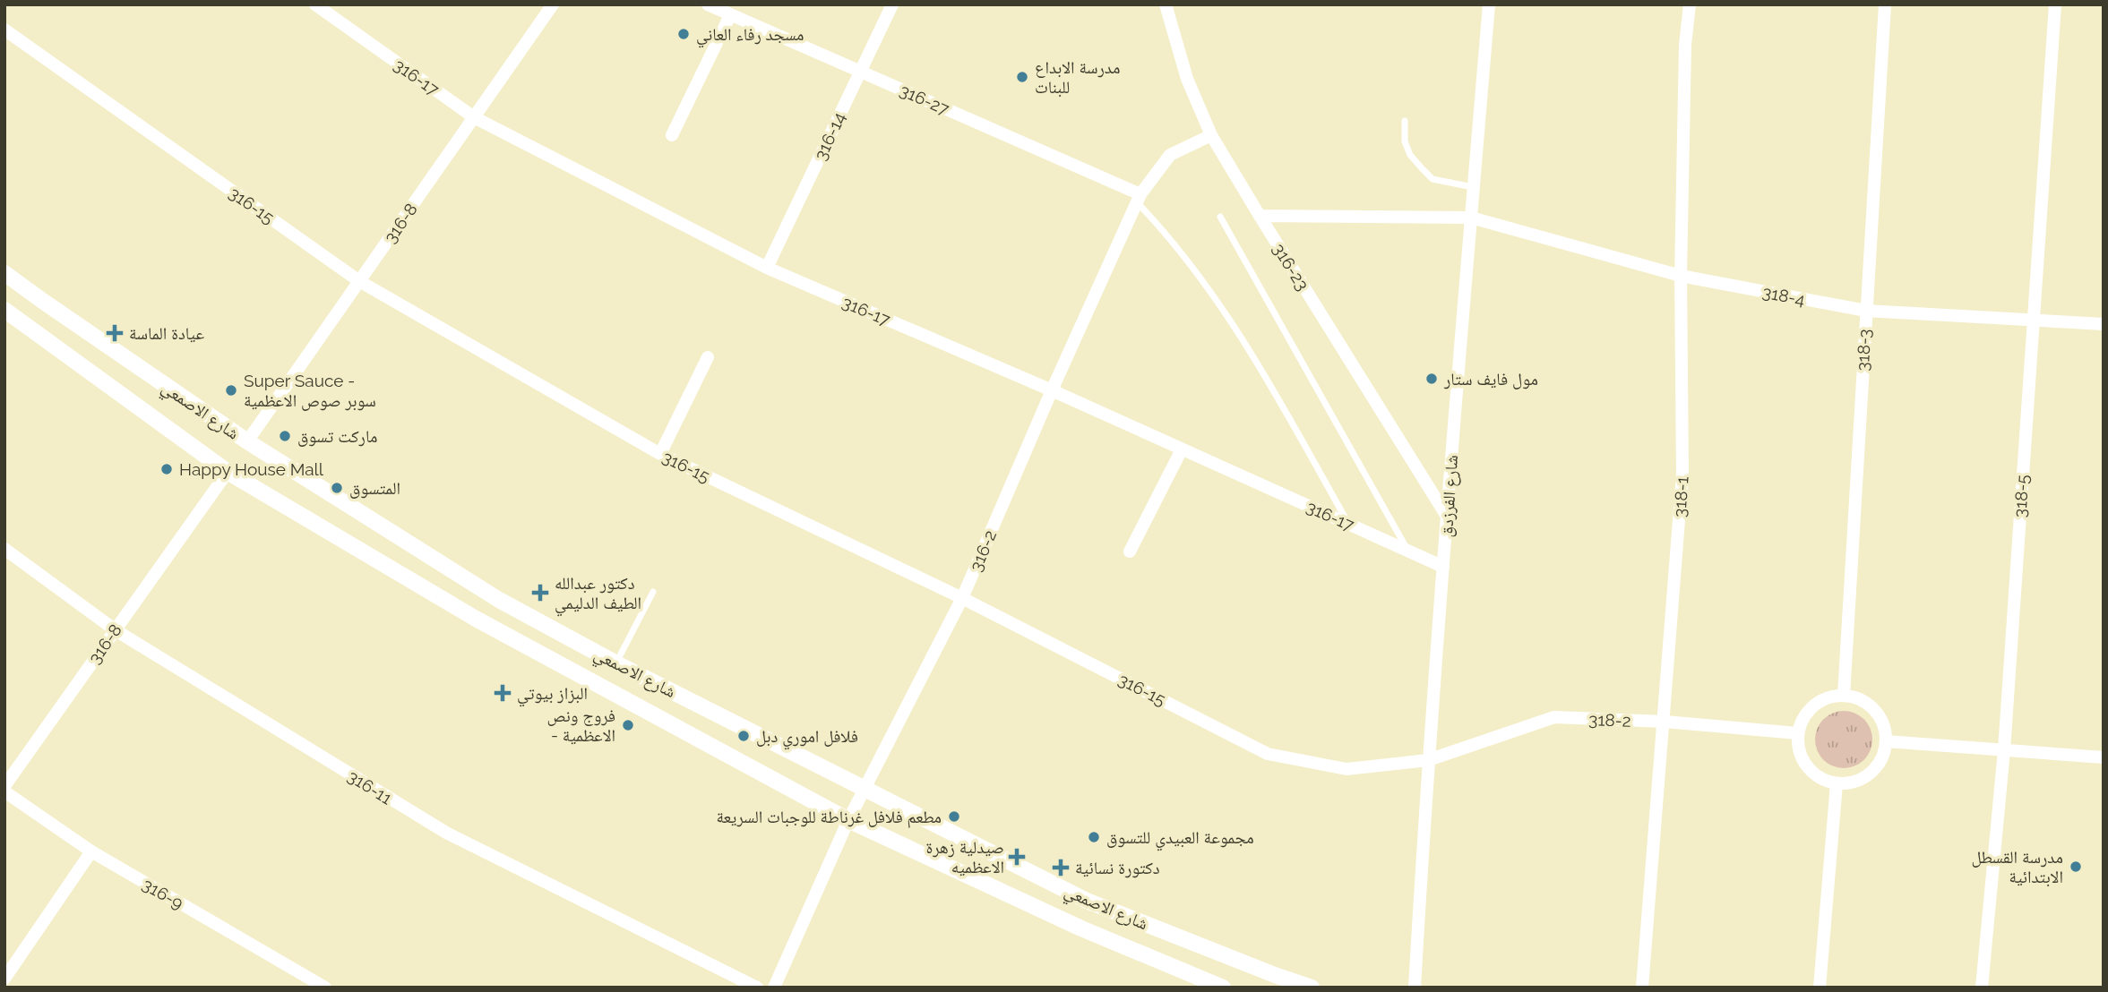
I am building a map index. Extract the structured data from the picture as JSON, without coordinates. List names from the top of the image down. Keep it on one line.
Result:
{"streets":{"street":["316-17","316-27","316-14","316-15","316-8","316-23","318-4","318-3","شارع الاصمعي","شارع الفرزدق","318-5","318-1","316-2","318-2","316-11","316-9"]},"crossings":[["316-17","316-14"],["316-17","316-8"],["316-17","شارع الفرزدق"],["316-17","316-2"],["316-27","316-14"],["316-27","316-2"],["316-15","316-8"],["316-15","شارع الفرزدق"],["316-15","316-2"],["316-15","318-2"],["316-8","شارع الاصمعي"],["316-8","316-11"],["316-23","318-4"],["316-23","شارع الفرزدق"],["316-23","316-2"],["318-4","318-3"],["318-4","شارع الفرزدق"],["318-4","318-5"],["318-4","318-1"],["318-3","318-2"],["شارع الاصمعي","316-2"],["شارع الفرزدق","318-2"],["318-1","318-2"]],"places":{"other":["مسجد رفاء العاني","مدرسة الابداع للبنات","مول فايف ستار","Super Sauce - سوبر صوص الاعظمية","ماركت تسوق","Happy House Mall","المتسوق","فروج ونص - الاعظمية","فلافل اموري دبل","مطعم فلافل غرناطة للوجبات السريعة","مجموعة العبيدي للتسوق","مدرسة القسطل الابتدائية"],"health":["عيادة الماسة","دكتور عبدالله الطيف الدليمي","البزاز بيوتي","صيدلية زهرة الاعظميه","دكتورة نسائية"]}}
